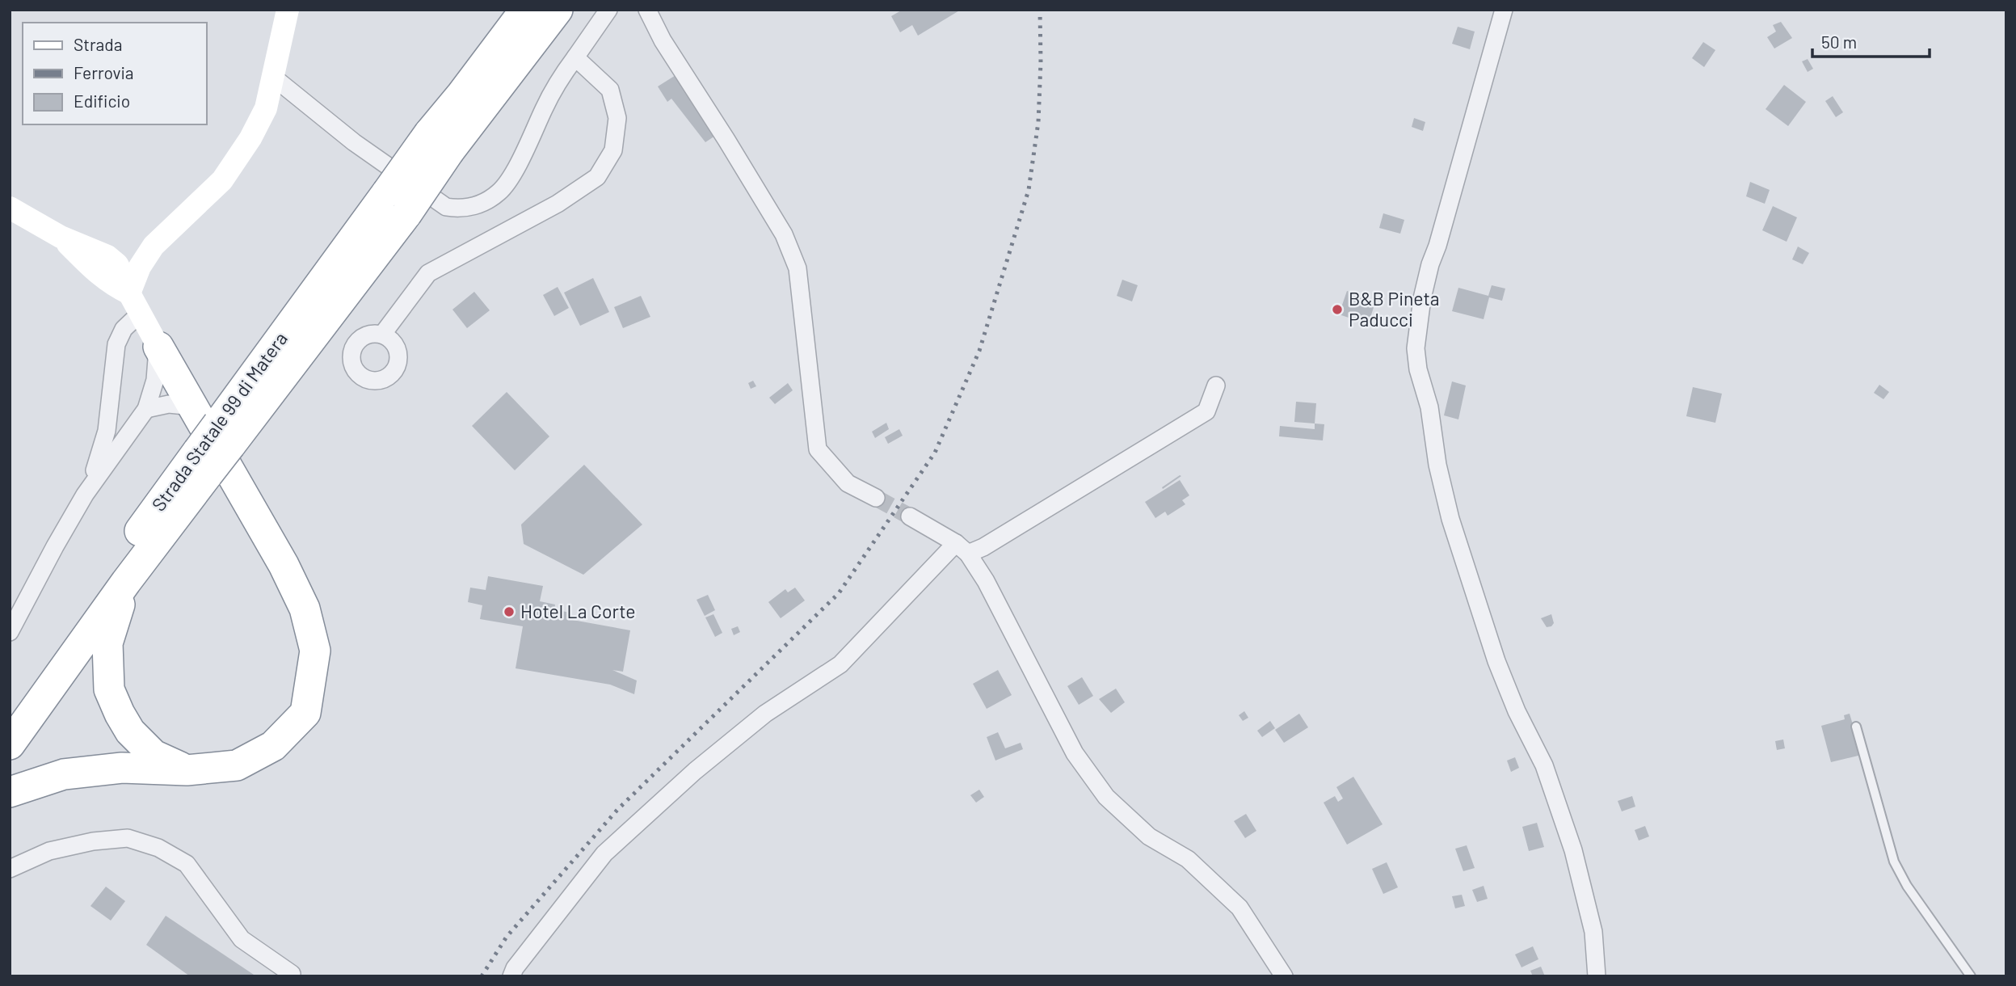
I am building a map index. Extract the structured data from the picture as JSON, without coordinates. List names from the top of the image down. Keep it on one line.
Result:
{"streets":{"highway":["Strada Statale 99 di Matera"]},"places":["B&B Pineta Paducci","Hotel La Corte"],"legend":["Strada","Ferrovia","Edificio"],"scale_bar":"50 m"}
